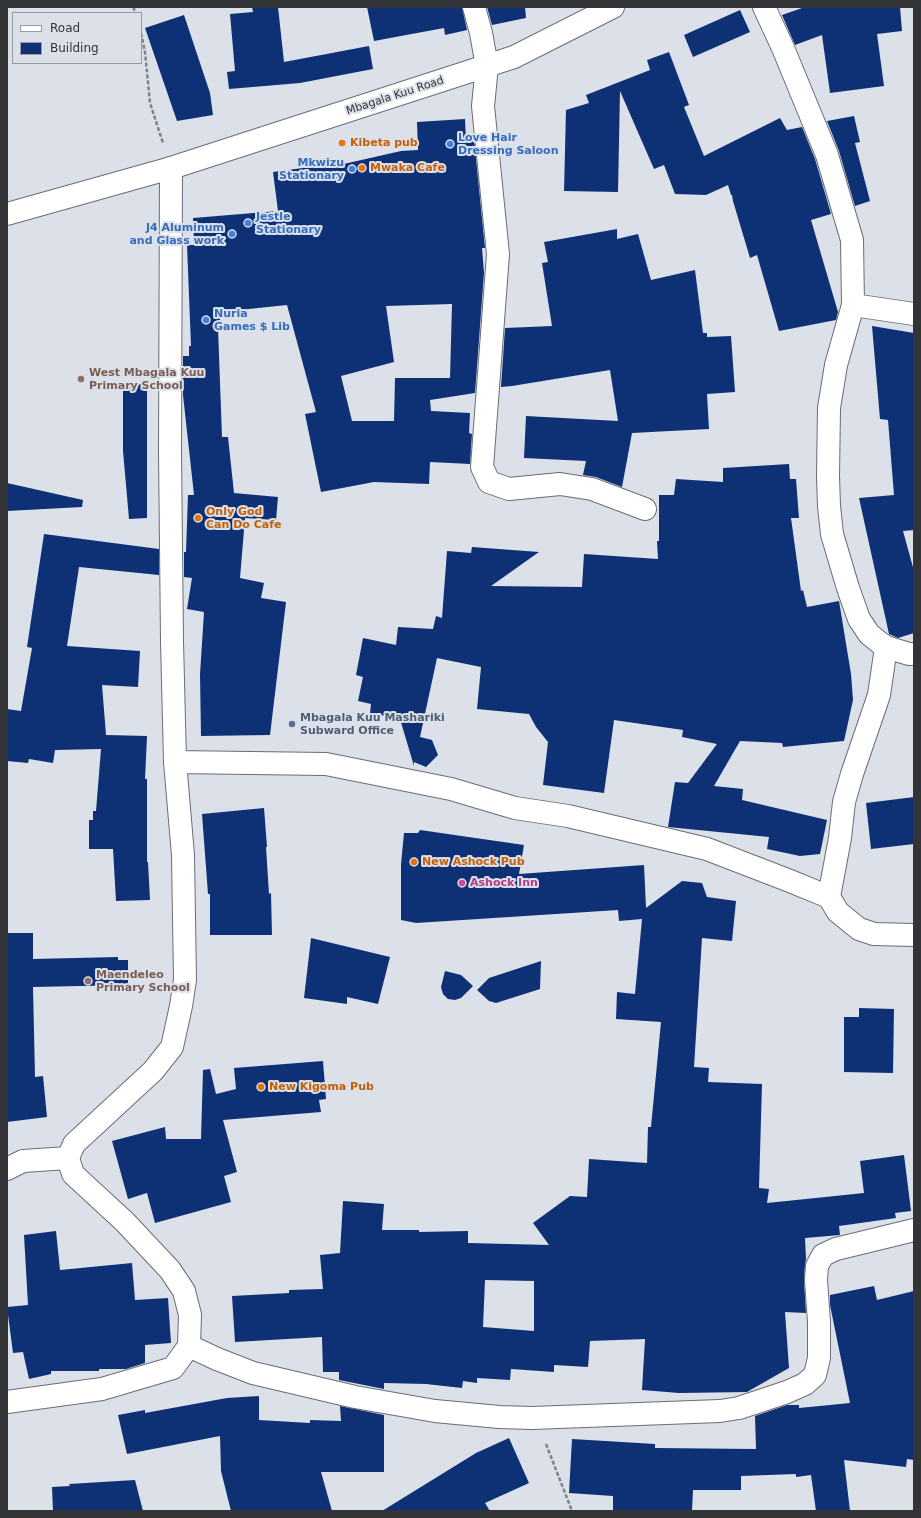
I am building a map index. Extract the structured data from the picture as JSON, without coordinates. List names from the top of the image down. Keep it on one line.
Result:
{"streets":{"street":["Mbagala Kuu Road"]},"places":["Kibeta pub","Love Hair Dressing Saloon","Mwaka Cafe","Mkwizu Stationary","Jestle Stationary","J4 Aluminum and Glass work","Nuria Games $ Lib","West Mbagala Kuu Primary School","Only God Can Do Cafe","Mbagala Kuu Mashariki Subward Office","New Ashock Pub","Ashock Inn","Maendeleo Primary School","New Kigoma Pub"],"legend":["Road","Building"]}
